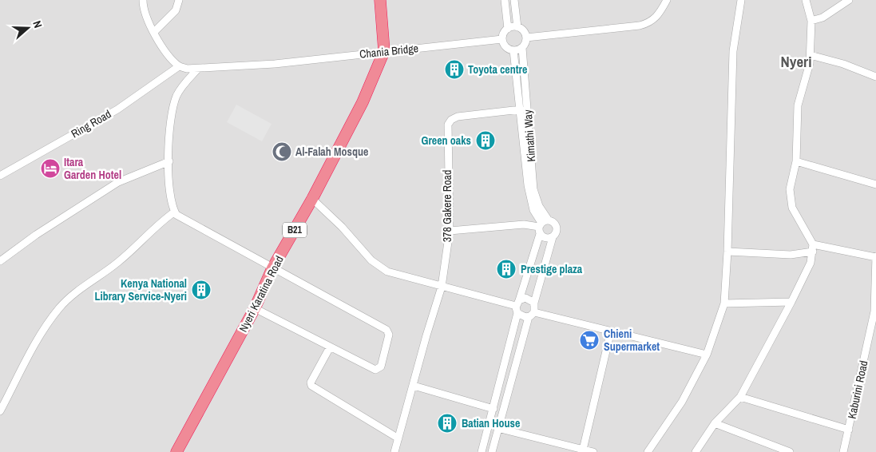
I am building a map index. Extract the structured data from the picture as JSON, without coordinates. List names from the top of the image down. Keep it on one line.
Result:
{"streets":{"highway":["B21","Nyeri Karatina Road"],"street":["Chania Bridge","Ring Road","Kimathi Way","378 Gakere Road","Kaburini Road"]},"crossings":[["Chania Bridge","Ring Road"],["Chania Bridge","Kimathi Way"],["Chania Bridge","Nyeri Karatina Road"],["Kimathi Way","378 Gakere Road"]],"districts":["Nyeri"],"places":{"building":["Toyota centre","Green oaks","Prestige plaza","Kenya National Library Service-Nyeri","Batian House"],"mosque":["Al-Falah Mosque"],"hotel":["Itara Garden Hotel"],"supermarket":["Chieni Supermarket"]},"north":"right"}
